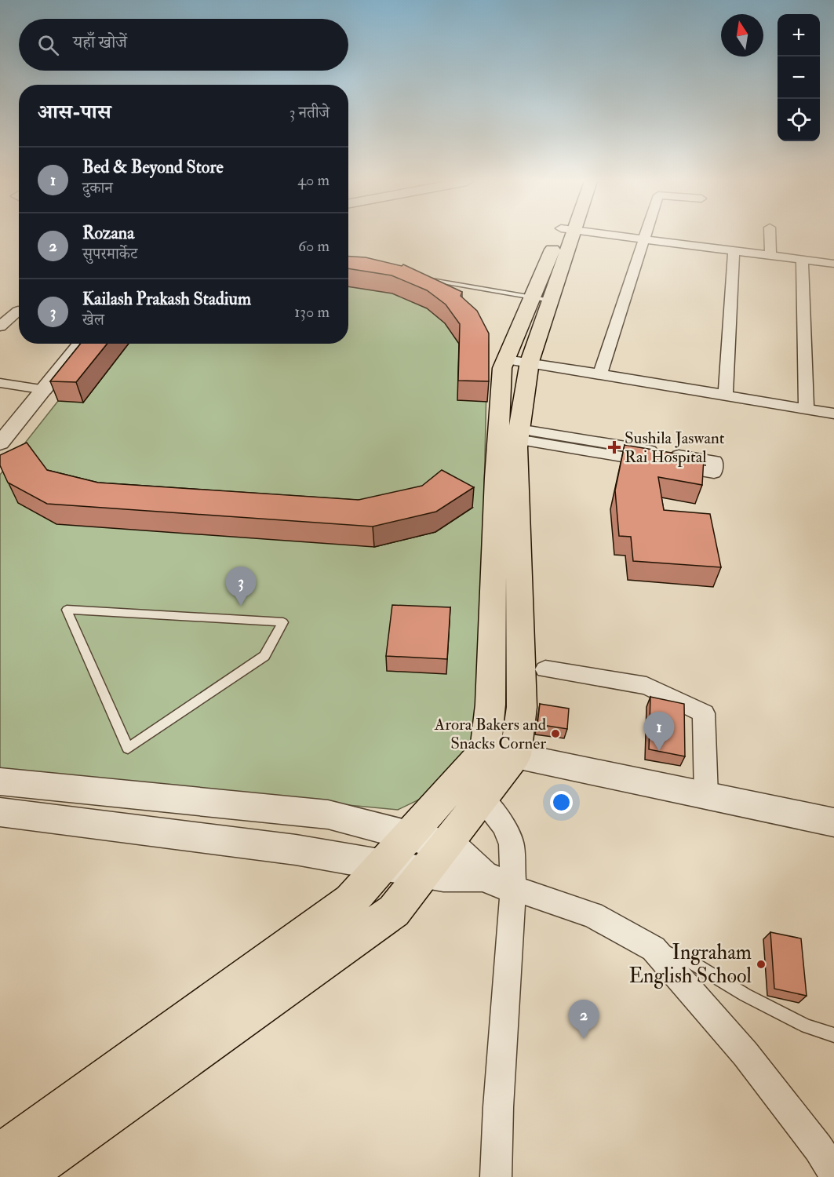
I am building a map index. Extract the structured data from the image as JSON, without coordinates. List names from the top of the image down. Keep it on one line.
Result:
{"places":{"health":["Sushila Jaswant Rai Hospital"],"other":["Arora Bakers and Snacks Corner","Ingraham English School"]},"north":"top","page":{"map_buttons":["+","−"],"search":"यहाँ खोजें","heading":["आस-पास","3 नतीजे"],"list":[{"mark":"1","name":"Bed & Beyond Store","note":"दुकान","value":"40 m"},{"mark":"2","name":"Rozana","note":"सुपरमार्केट","value":"60 m"},{"mark":"3","name":"Kailash Prakash Stadium","note":"खेल","value":"130 m"}],"pins":["3","1","2"]}}
